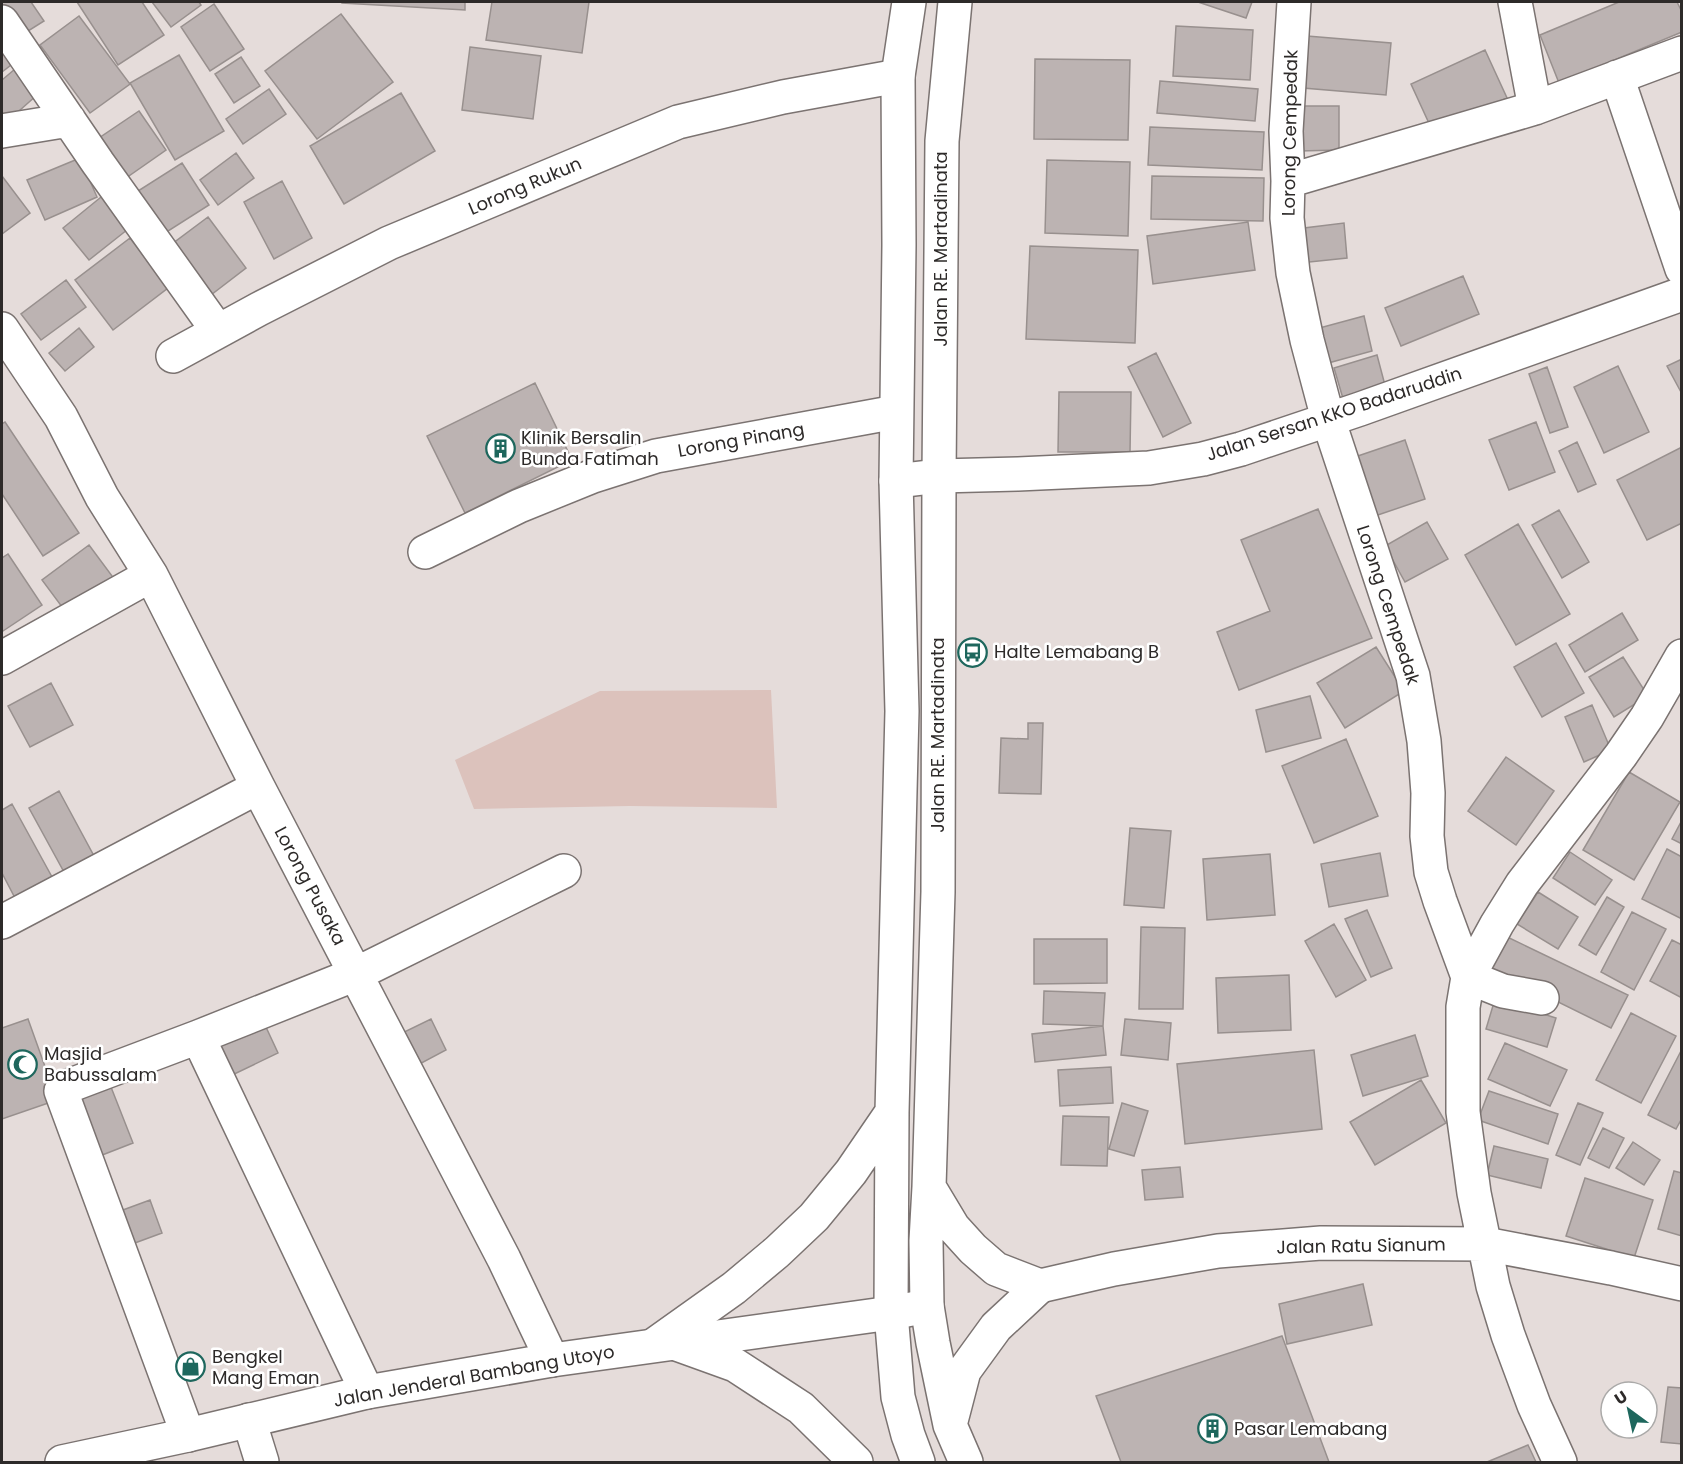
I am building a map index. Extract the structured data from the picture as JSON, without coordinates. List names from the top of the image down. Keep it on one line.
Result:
{"streets":{"main road":["Lorong Cempedak","Lorong Rukun","Jalan RE. Martadinata","Jalan Sersan KKO Badaruddin","Lorong Pinang","Lorong Pusaka","Jalan Ratu Sianum","Jalan Jenderal Bambang Utoyo"]},"crossings":[["Lorong Cempedak","Jalan Sersan KKO Badaruddin"],["Lorong Cempedak","Jalan Ratu Sianum"],["Jalan RE. Martadinata","Jalan Sersan KKO Badaruddin"],["Lorong Pusaka","Jalan Jenderal Bambang Utoyo"]],"places":{"building":["Klinik Bersalin Bunda Fatimah","Pasar Lemabang"],"bus stop":["Halte Lemabang B"],"mosque":["Masjid Babussalam"],"shop":["Bengkel Mang Eman"]},"north":"top left"}
